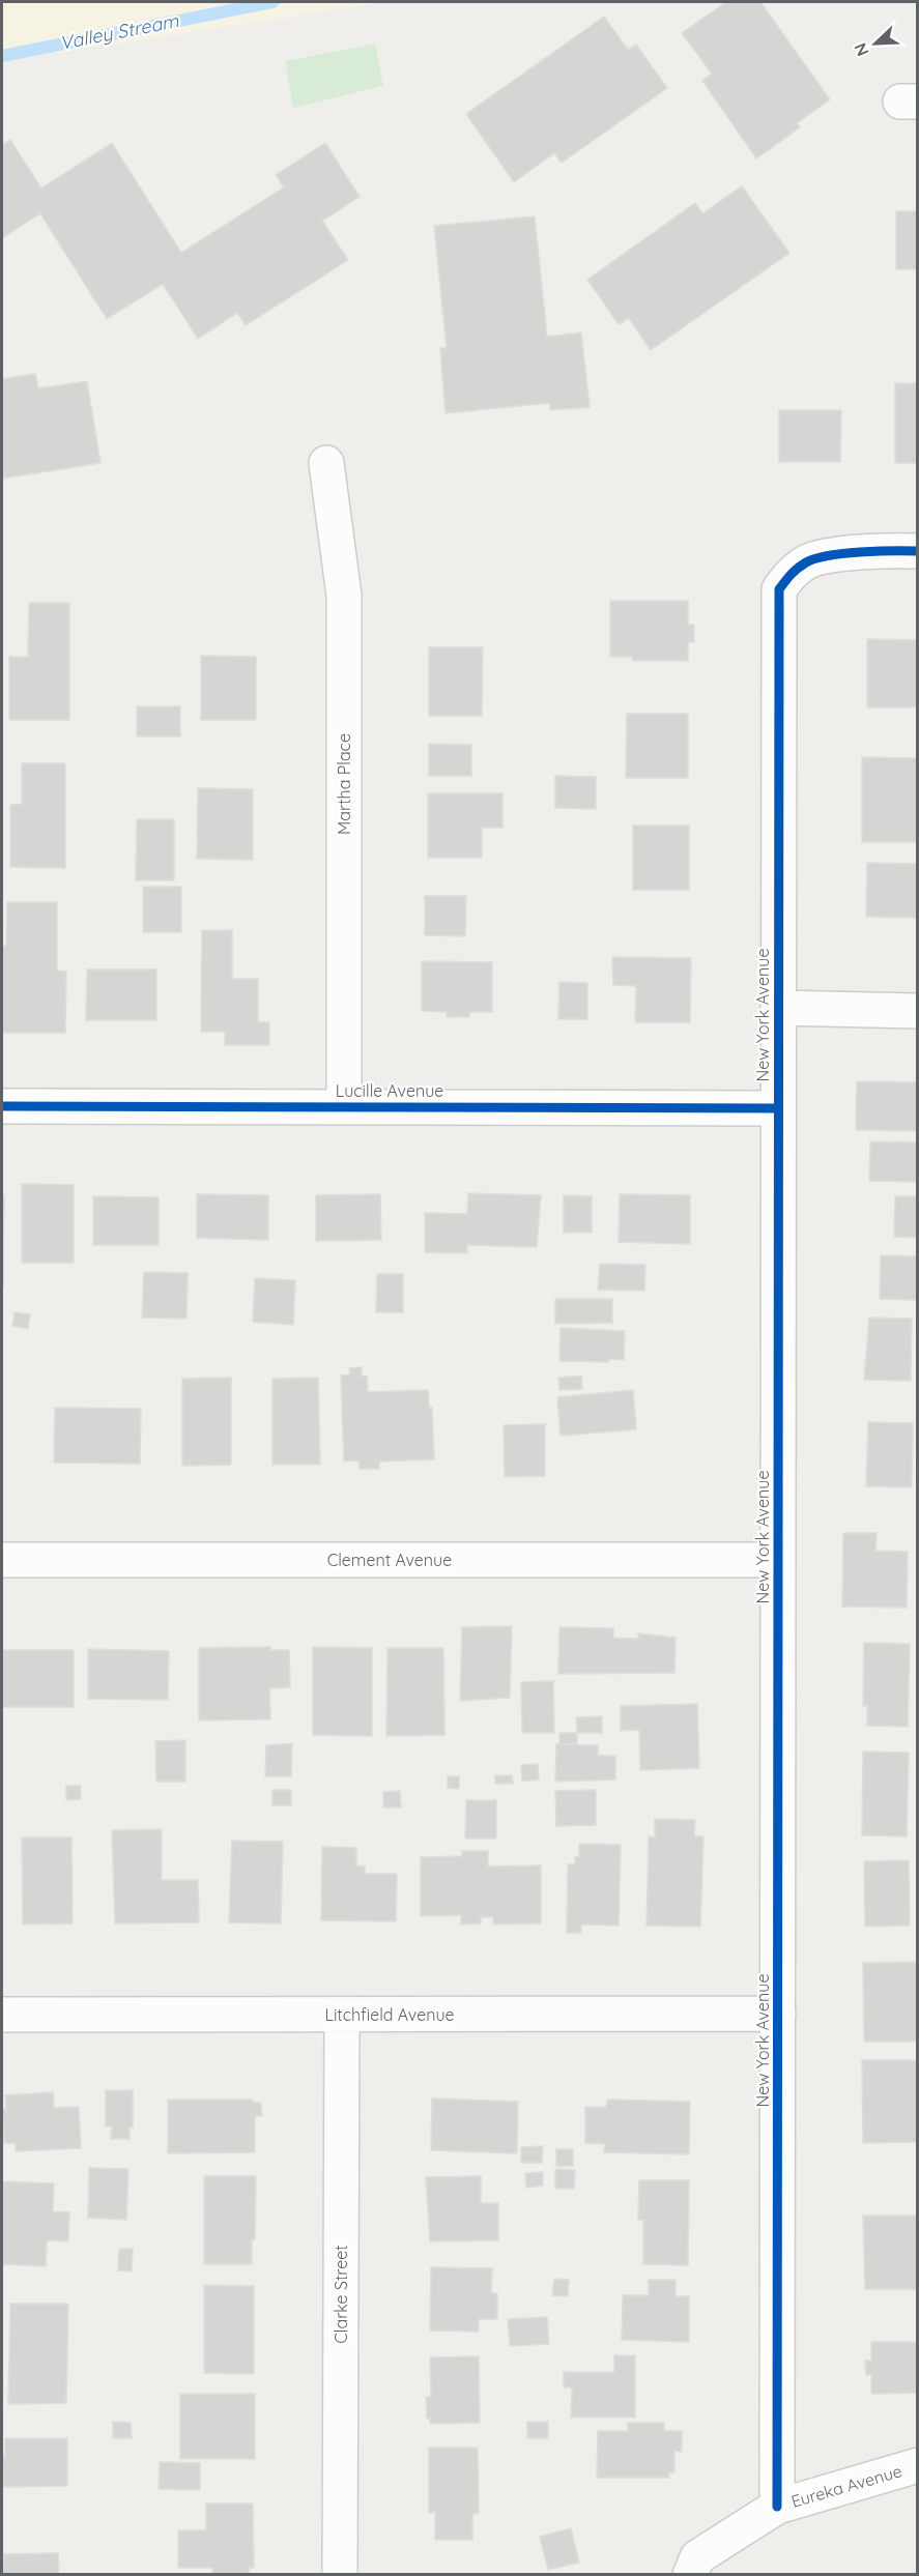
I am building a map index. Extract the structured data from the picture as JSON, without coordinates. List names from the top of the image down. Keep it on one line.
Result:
{"streets":{"street":["Martha Place","New York Avenue","Lucille Avenue","Clement Avenue","Litchfield Avenue","Clarke Street","Eureka Avenue"]},"crossings":[["Martha Place","Lucille Avenue"],["New York Avenue","Lucille Avenue"],["New York Avenue","Clement Avenue"],["New York Avenue","Litchfield Avenue"],["New York Avenue","Eureka Avenue"],["Litchfield Avenue","Clarke Street"]],"water":["Valley Stream"],"north":"bottom left"}
